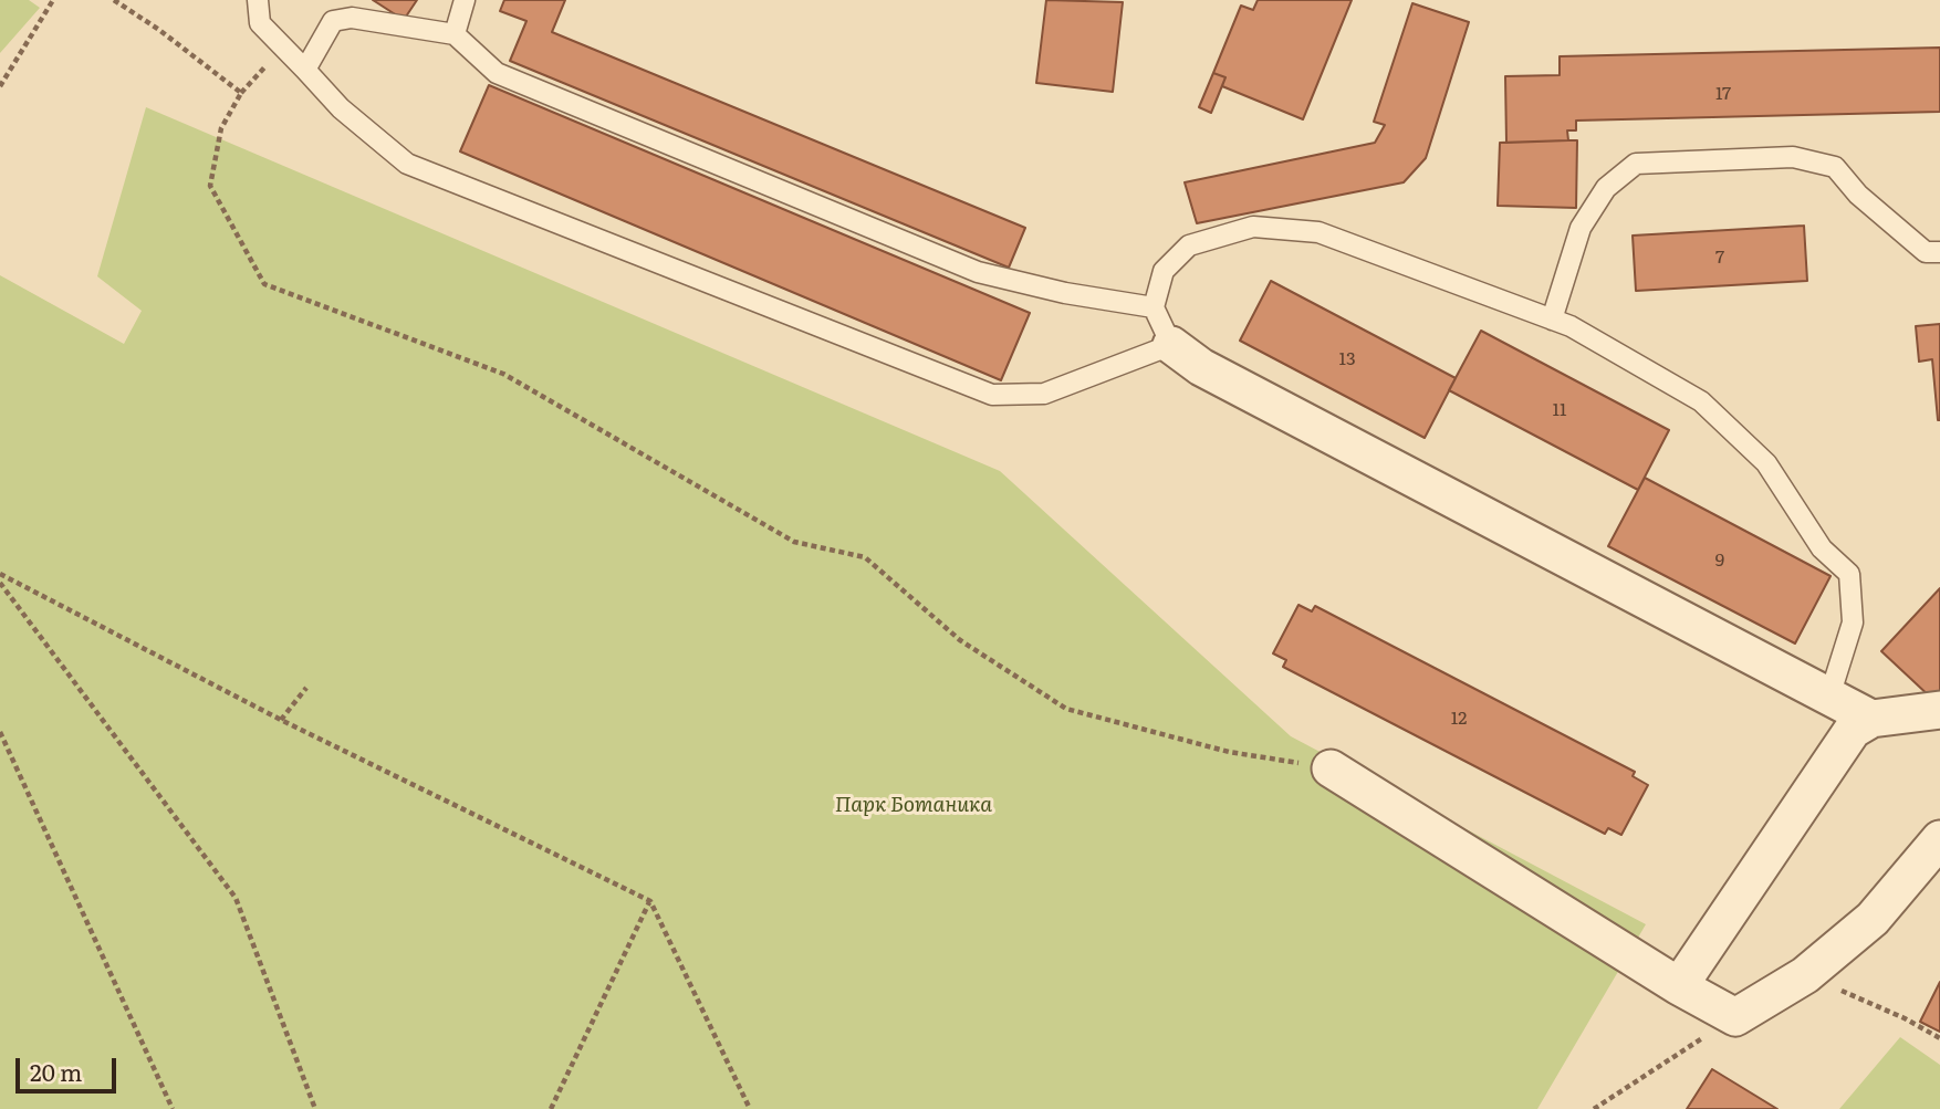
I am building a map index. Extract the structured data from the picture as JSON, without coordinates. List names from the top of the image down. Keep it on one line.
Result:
{"parks":["Парк Ботаника"],"house_numbers":["17","7","13","11","9","12"],"scale_bar":"20 m"}
